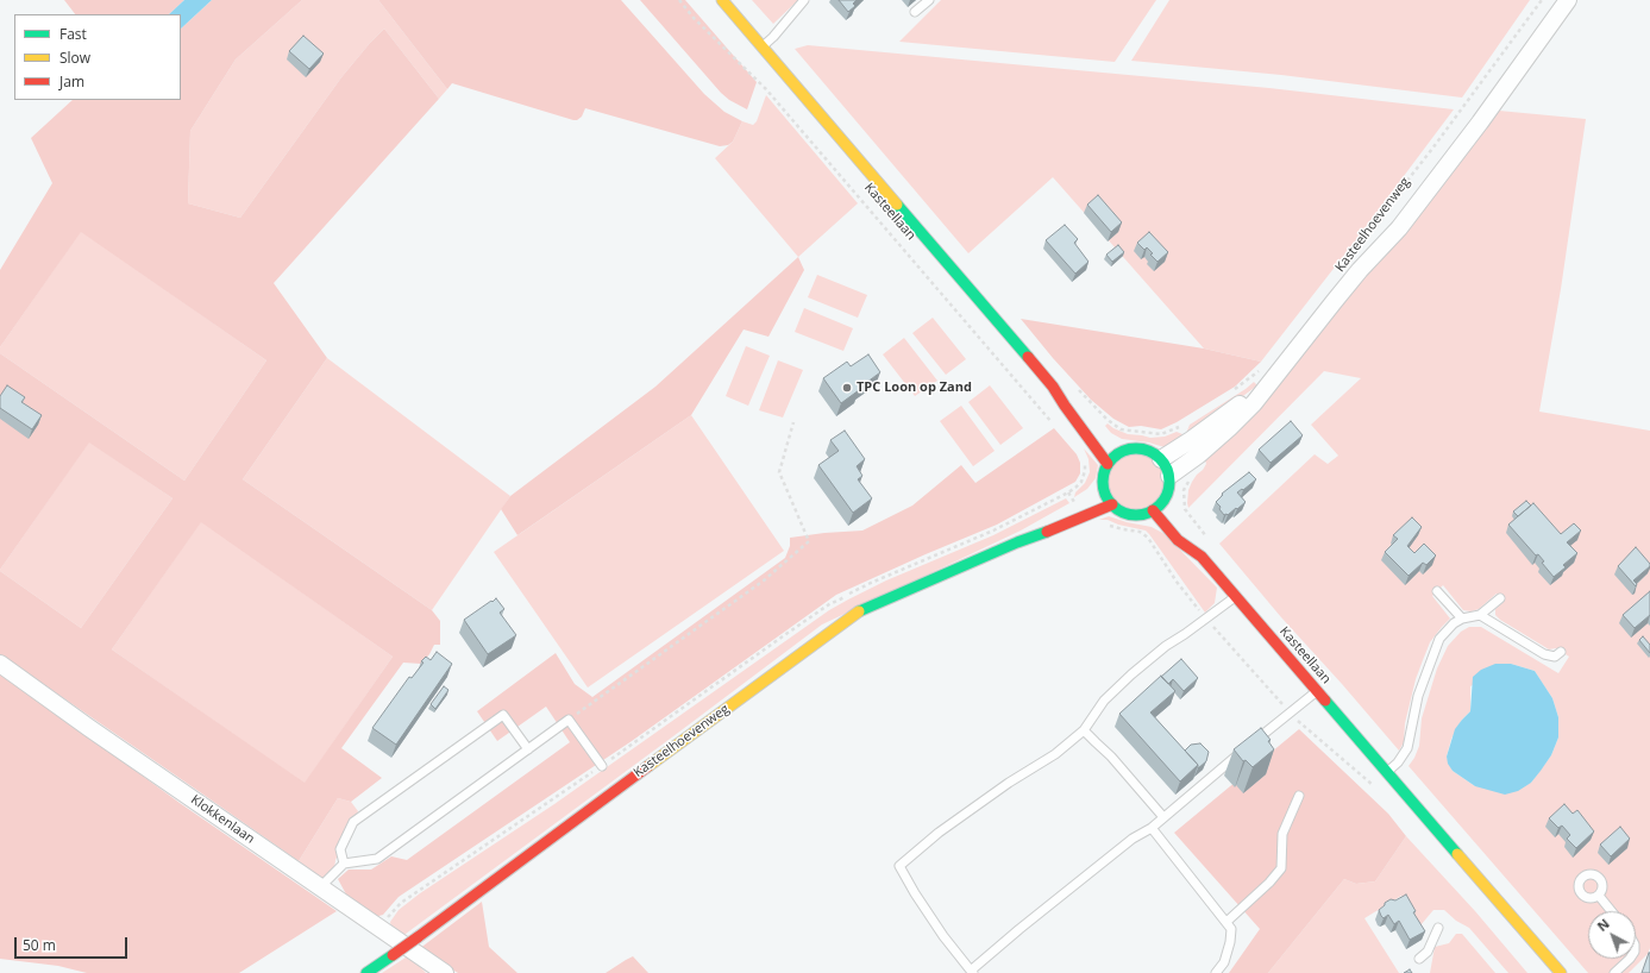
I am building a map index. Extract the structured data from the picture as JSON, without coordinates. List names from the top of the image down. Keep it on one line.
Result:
{"streets":{"street":["Kasteellaan","Kasteelhoevenweg","Klokkenlaan"]},"crossings":[["Kasteellaan","Kasteelhoevenweg"]],"places":["TPC Loon op Zand"],"legend":["Fast","Slow","Jam"],"scale_bar":"50 m","north":"top left"}
